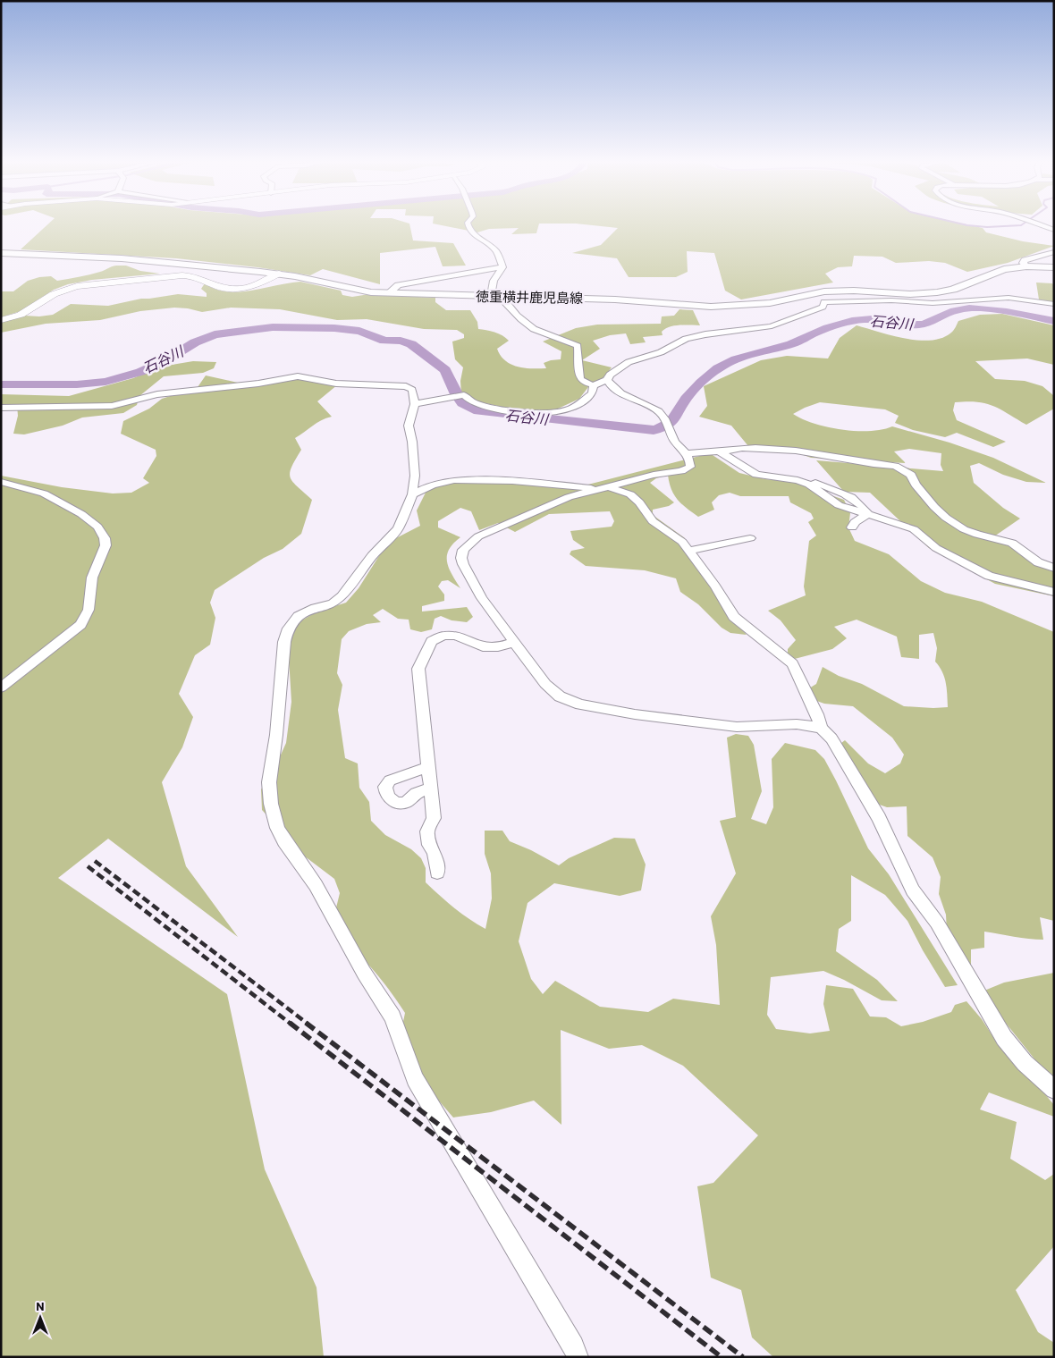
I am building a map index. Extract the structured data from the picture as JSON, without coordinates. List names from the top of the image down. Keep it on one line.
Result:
{"streets":{"main road":["徳重横井鹿児島線"]},"water":["石谷川"],"north":"top"}
